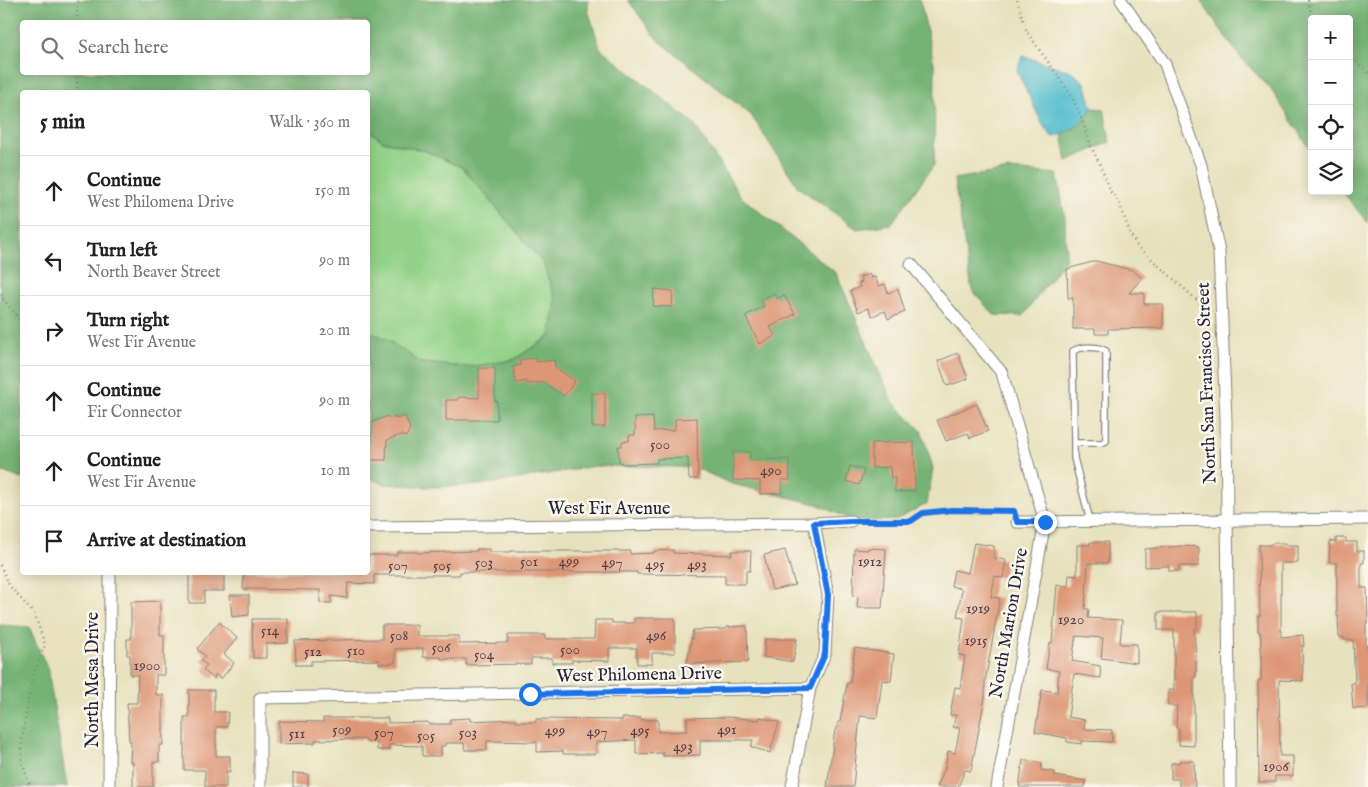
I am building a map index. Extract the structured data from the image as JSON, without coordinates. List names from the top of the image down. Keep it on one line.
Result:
{"streets":{"street":["North San Francisco Street","West Fir Avenue","North Marion Drive","West Philomena Drive","North Mesa Drive"]},"house_numbers":["500","490","501","499","1912","503","497","495","493","507","505","1919","1920","514","508","496","1915","506","500","510","512","504","1900","509","491","499","495","497","507","503","511","505","493","1906"],"page":{"map_buttons":["+","−"],"search":"Search here","heading":["5 min","Walk · 360 m"],"list":[["Continue","West Philomena Drive","150 m"],["Turn left","North Beaver Street","90 m"],["Turn right","West Fir Avenue","20 m"],["Continue","Fir Connector","90 m"],["Continue","West Fir Avenue","10 m"],"Arrive at destination"]}}
